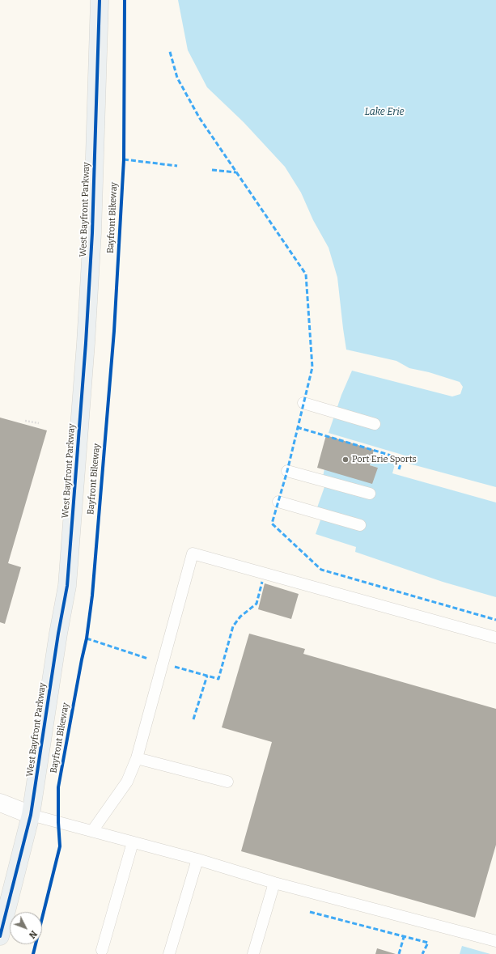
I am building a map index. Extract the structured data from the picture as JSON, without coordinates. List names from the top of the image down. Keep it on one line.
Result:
{"streets":{"highway":["West Bayfront Parkway"],"cycle path":["Bayfront Bikeway"]},"water":["Lake Erie"],"places":["Port Erie Sports"],"north":"bottom right"}
